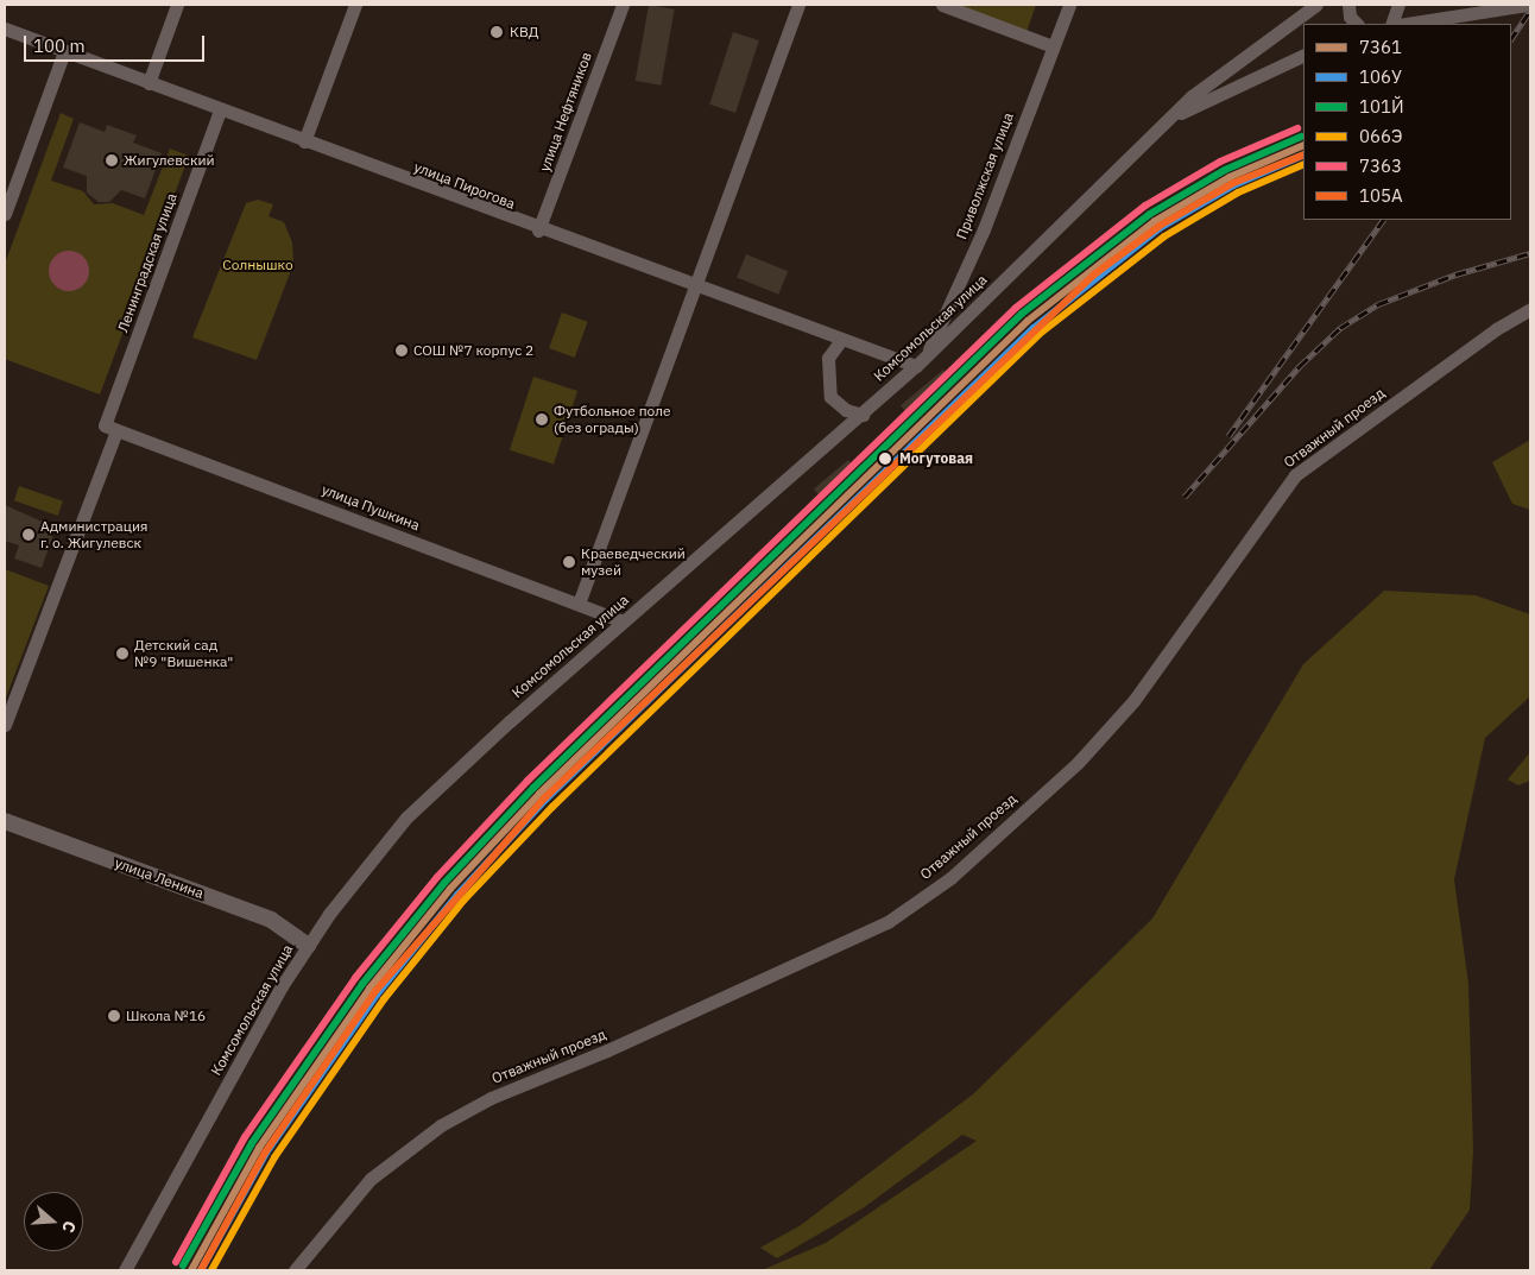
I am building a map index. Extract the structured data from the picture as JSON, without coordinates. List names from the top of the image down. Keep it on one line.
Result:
{"streets":{"street":["улица Нефтяников","Приволжская улица","улица Пирогова","Ленинградская улица","Комсомольская улица","Отважный проезд","улица Пушкина","улица Ленина"]},"crossings":[["улица Нефтяников","улица Пирогова"],["Приволжская улица","улица Пирогова"],["Приволжская улица","Комсомольская улица"],["улица Пирогова","Ленинградская улица"],["улица Пирогова","Комсомольская улица"],["Ленинградская улица","улица Пушкина"],["Комсомольская улица","улица Пушкина"],["Комсомольская улица","улица Ленина"]],"parks":["Солнышко"],"places":["КВД","Жигулевский","СОШ №7 корпус 2","Футбольное поле (без ограды)","Могутовая","Администрация г. о. Жигулевск","Краеведческий музей","Детский сад №9 \"Вишенка\"","Школа №16"],"lines":["transit line 7363","transit line 101Й","transit line 7361","transit line 105А","transit line 106У","transit line 066Э"],"legend":["7361","106У","101Й","066Э","7363","105А"],"scale_bar":"100 m","north":"right"}
